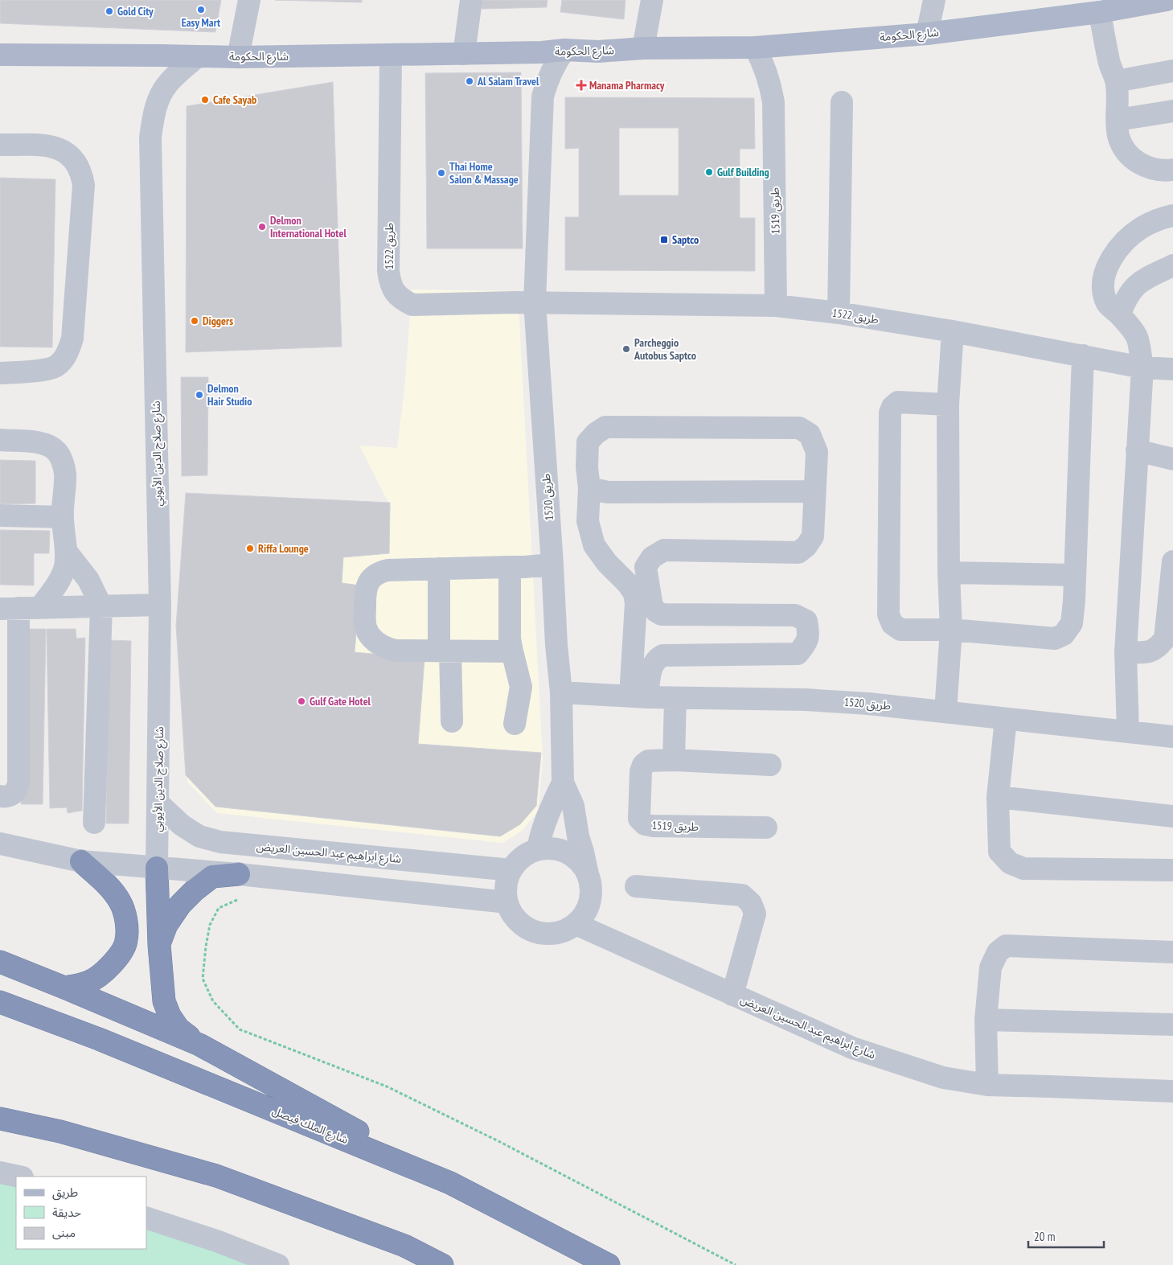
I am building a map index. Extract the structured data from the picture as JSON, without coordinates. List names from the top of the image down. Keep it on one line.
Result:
{"streets":{"highway":["شارع الملك فيصل"],"main road":["شارع الحكومة"],"street":["طريق 1519","طريق 1522","شارع صلاح الدين الأيوبي","طريق 1520","شارع ابراهيم عبد الحسين العريض"]},"crossings":[["شارع الحكومة","طريق 1519"],["شارع الحكومة","طريق 1522"],["شارع الحكومة","شارع صلاح الدين الأيوبي"],["طريق 1519","طريق 1522"],["طريق 1522","طريق 1520"],["شارع صلاح الدين الأيوبي","شارع ابراهيم عبد الحسين العريض"],["طريق 1520","شارع ابراهيم عبد الحسين العريض"]],"places":{"other":["Easy Mart","Gold City","Al Salam Travel","Cafe Sayab","Gulf Building","Thai Home Salon & Massage","Delmon International Hotel","Diggers","Parcheggio Autobus Saptco","Delmon Hair Studio","Riffa Lounge","Gulf Gate Hotel"],"health":["Manama Pharmacy"],"transit":["Saptco"]},"legend":["طريق","حديقة","مبنى"],"scale_bar":"20 m"}
